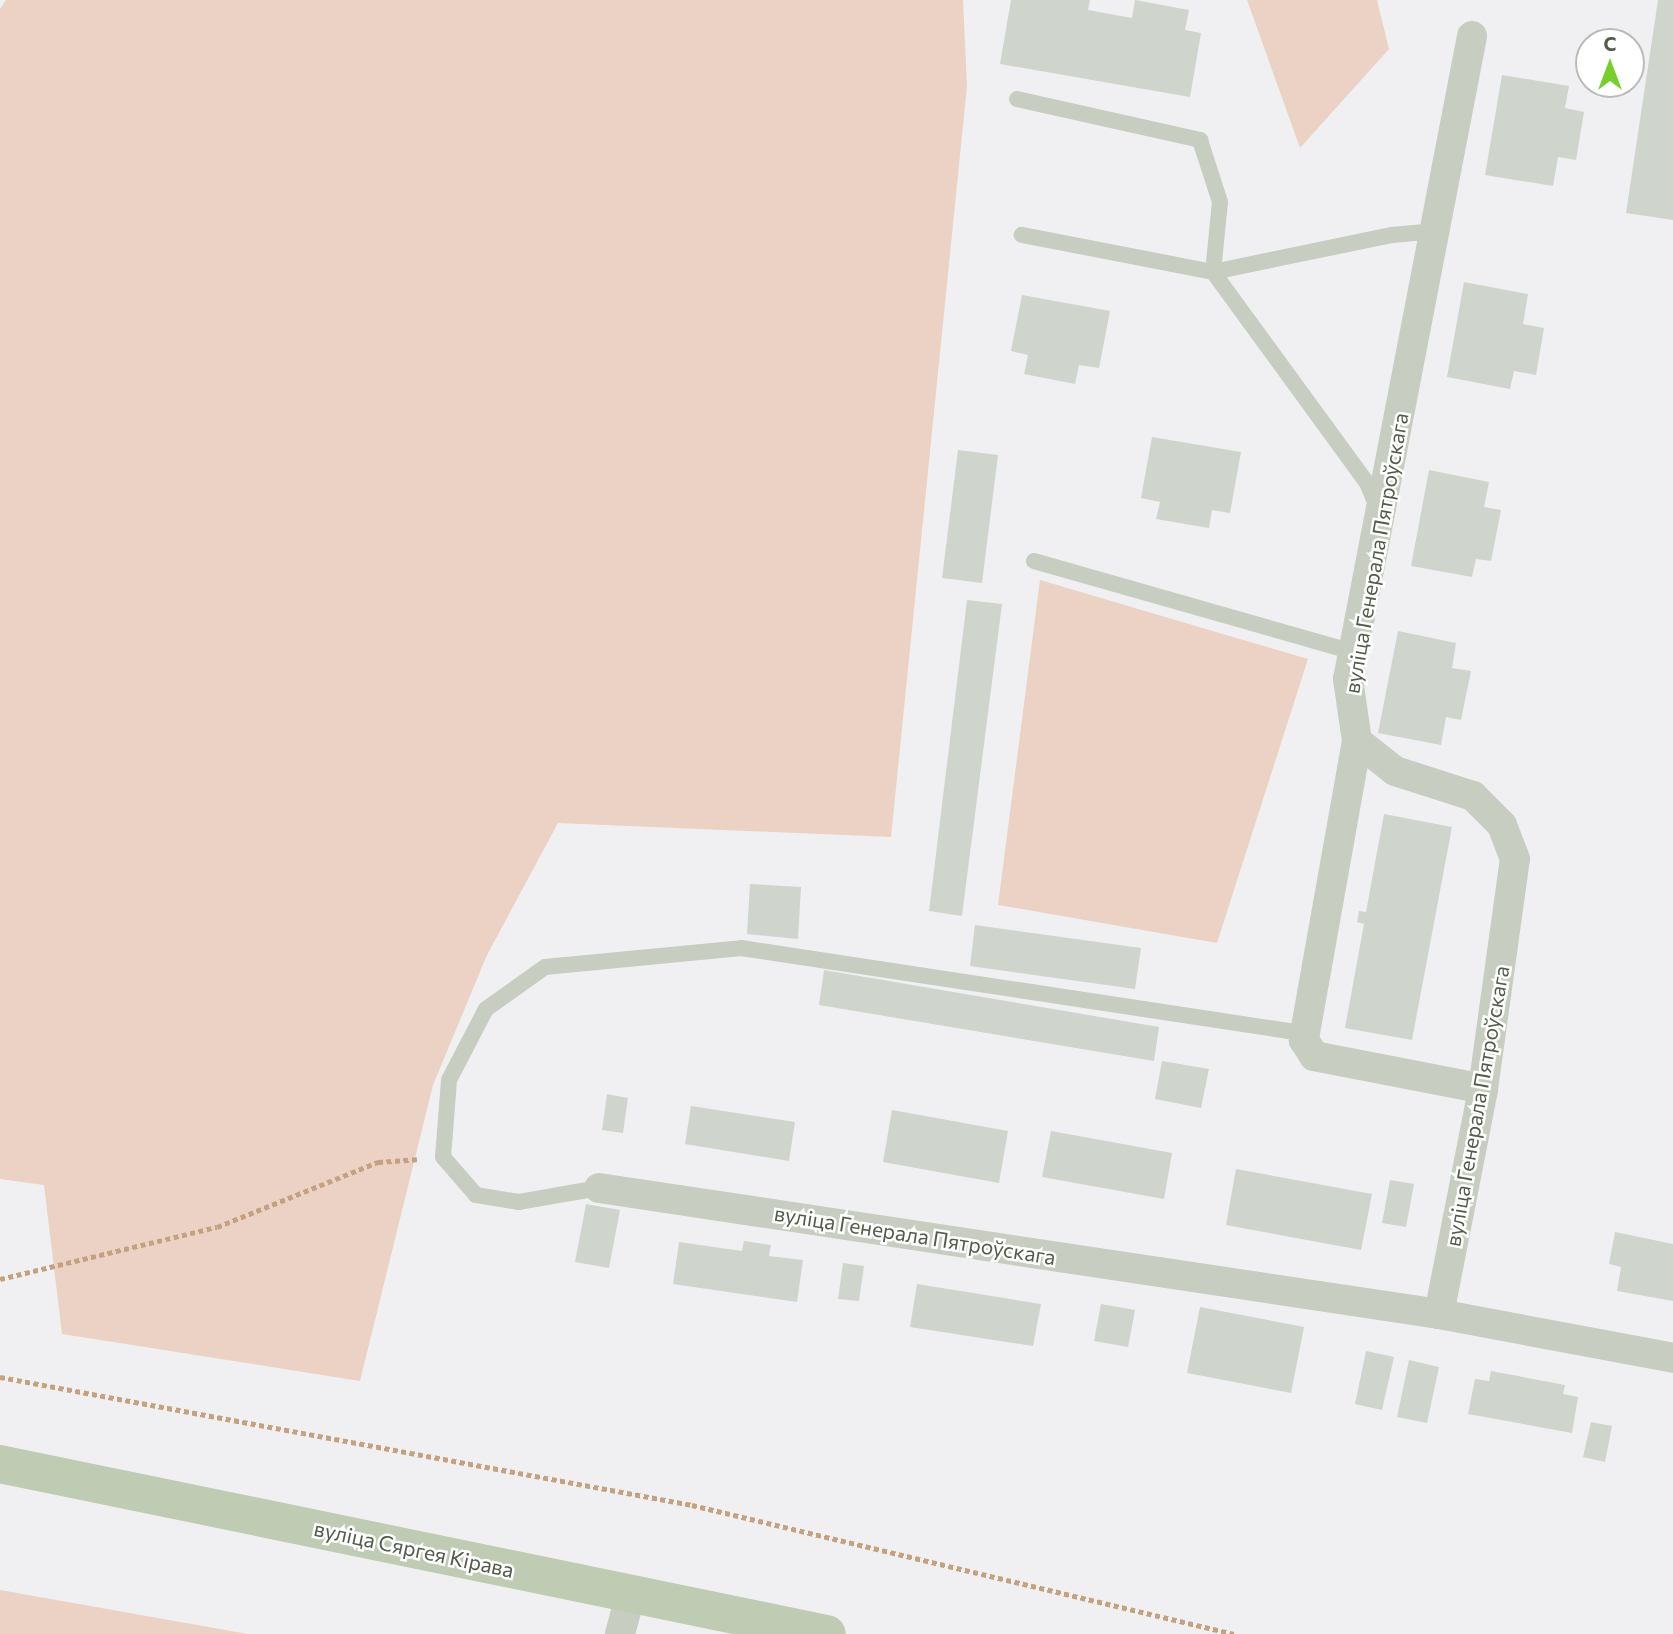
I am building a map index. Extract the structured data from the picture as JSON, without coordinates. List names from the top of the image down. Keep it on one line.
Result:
{"streets":{"main road":["вуліца Сяргея Кірава"],"street":["вуліца Генерала Пятроўскага"]},"north":"top"}
